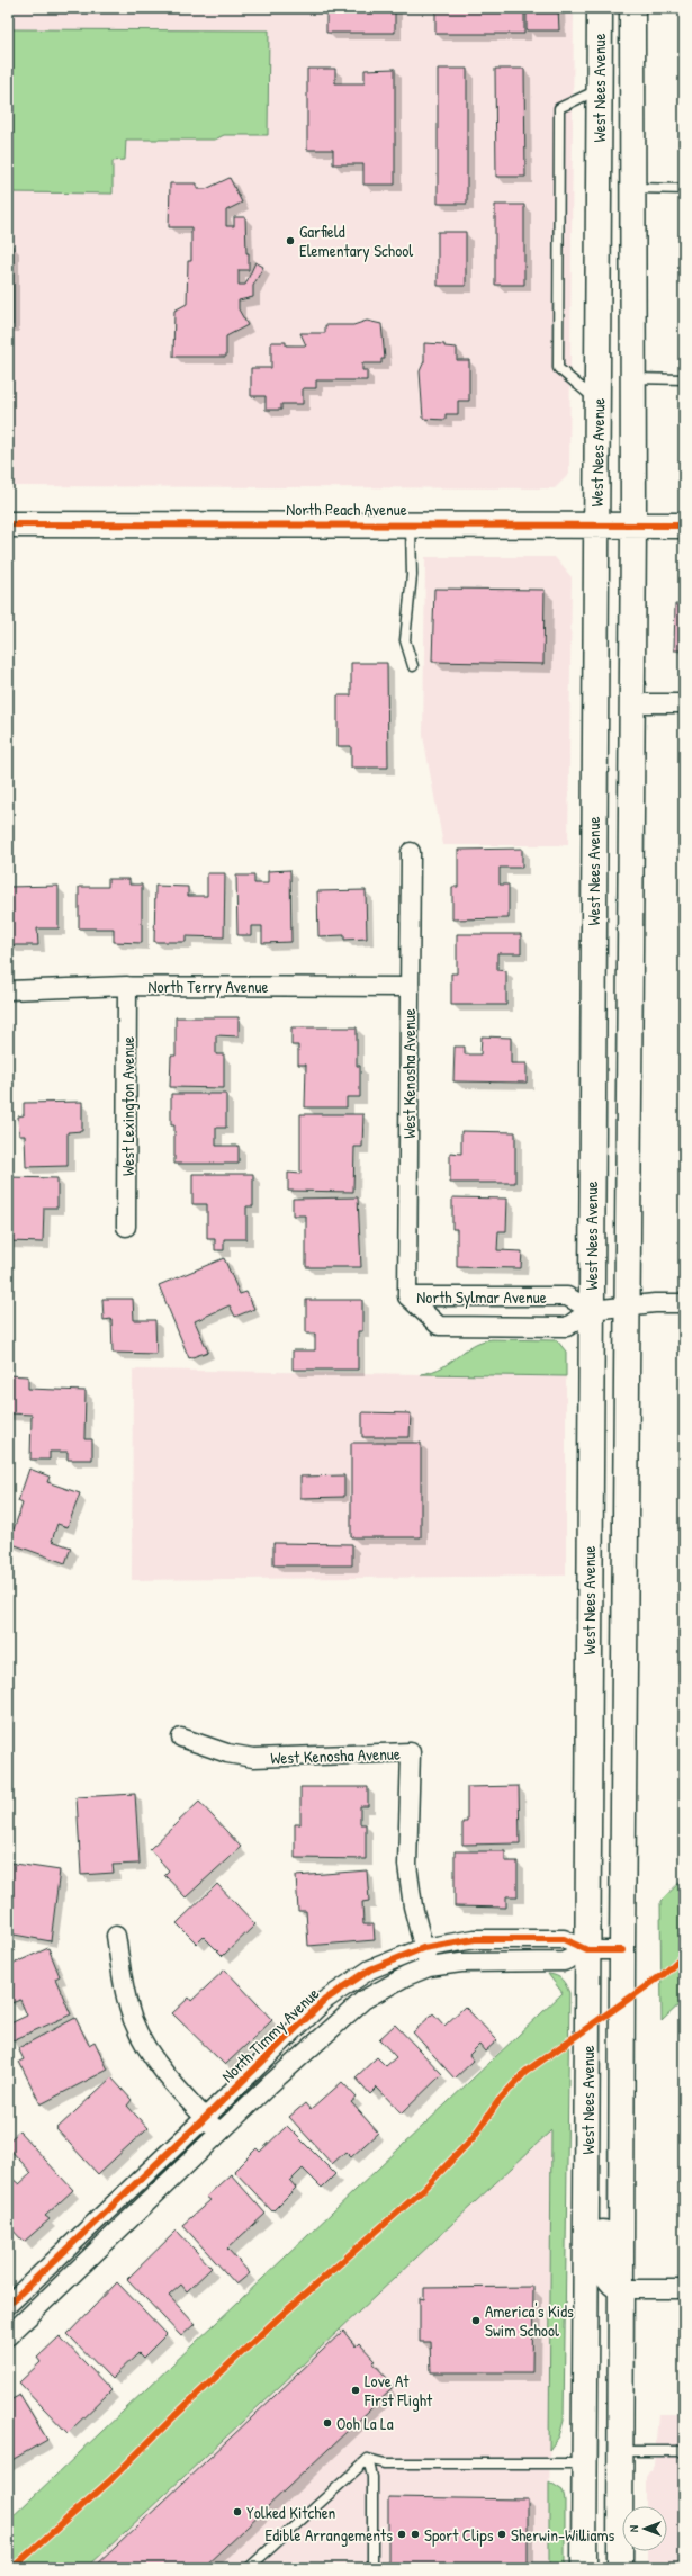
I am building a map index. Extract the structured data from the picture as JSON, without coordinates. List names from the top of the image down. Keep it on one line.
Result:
{"streets":{"main road":["West Nees Avenue","North Peach Avenue"],"street":["North Terry Avenue","West Kenosha Avenue","West Lexington Avenue","North Sylmar Avenue","North Timmy Avenue"]},"crossings":[["West Nees Avenue","North Peach Avenue"],["West Nees Avenue","North Sylmar Avenue"],["West Nees Avenue","North Timmy Avenue"],["North Terry Avenue","West Kenosha Avenue"],["North Terry Avenue","West Lexington Avenue"],["West Kenosha Avenue","North Sylmar Avenue"],["West Kenosha Avenue","North Timmy Avenue"]],"places":["Garfield Elementary School","America's Kids Swim School","Love At First Flight","Ooh La La","Yolked Kitchen","Edible Arrangements","Sport Clips","Sherwin-Williams"],"north":"left"}
